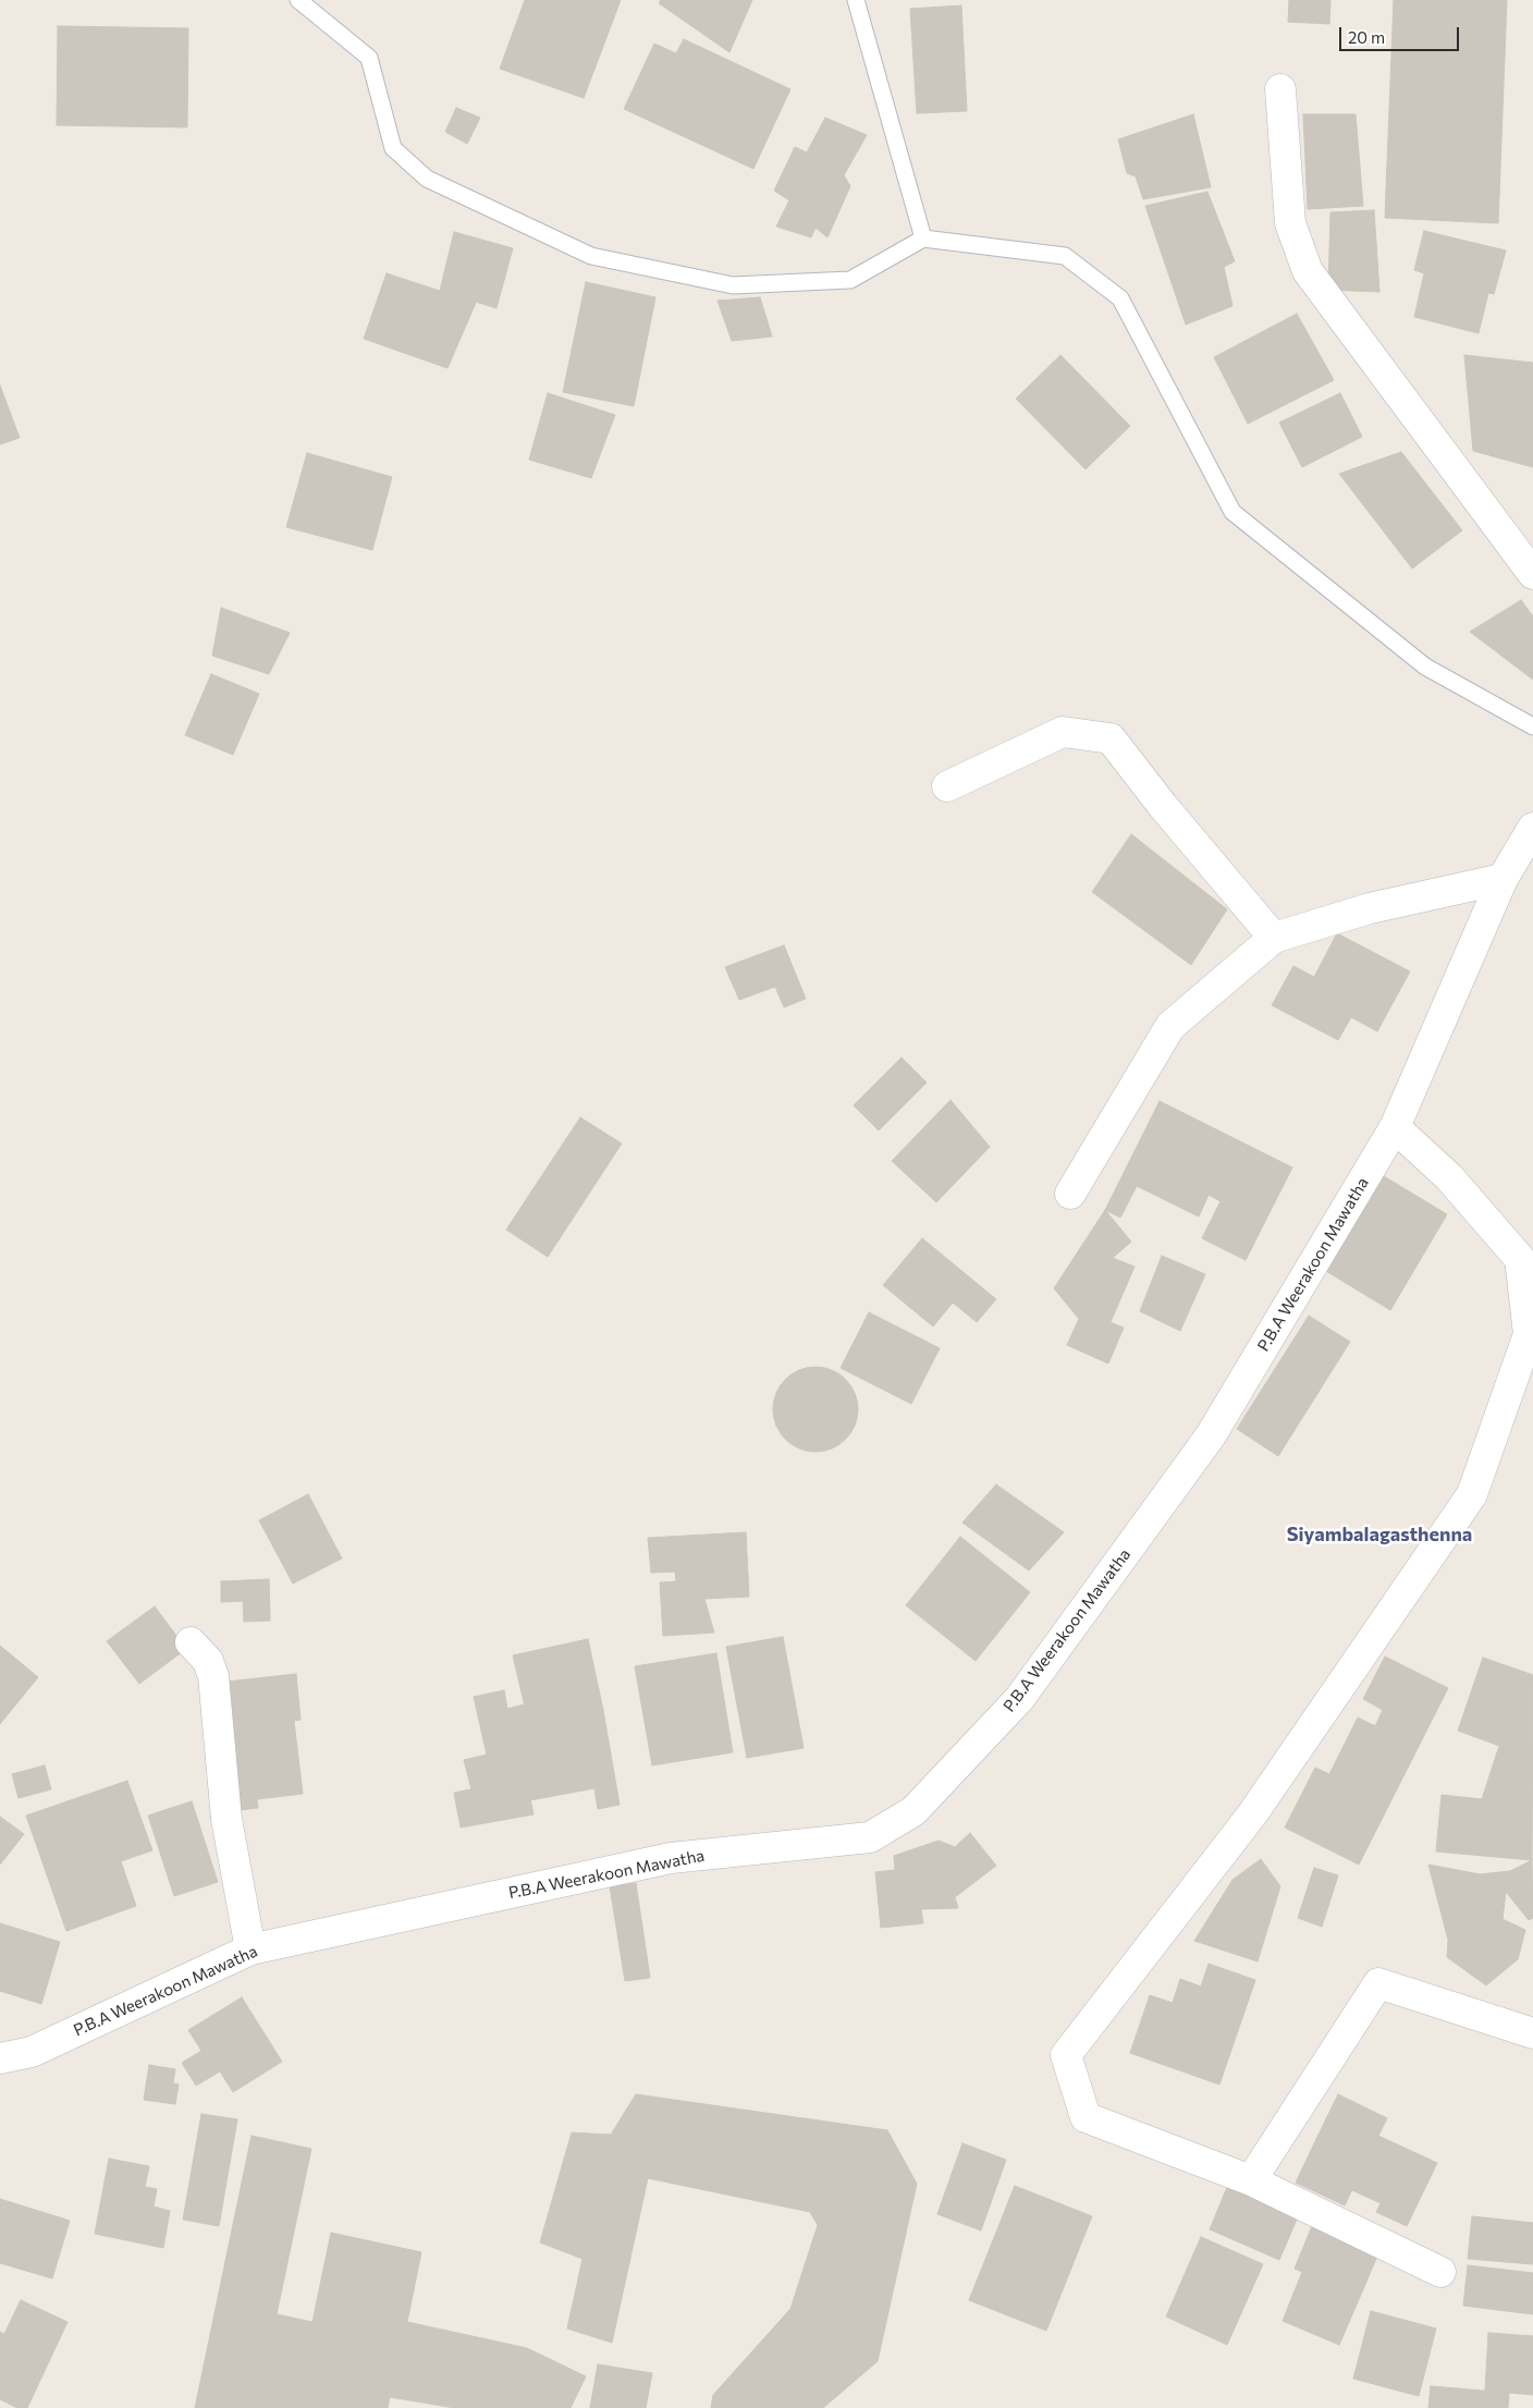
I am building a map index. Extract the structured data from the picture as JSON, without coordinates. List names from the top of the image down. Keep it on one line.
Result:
{"streets":{"street":["P.B.A Weerakoon Mawatha"]},"districts":["Siyambalagasthenna"],"scale_bar":"20 m"}
